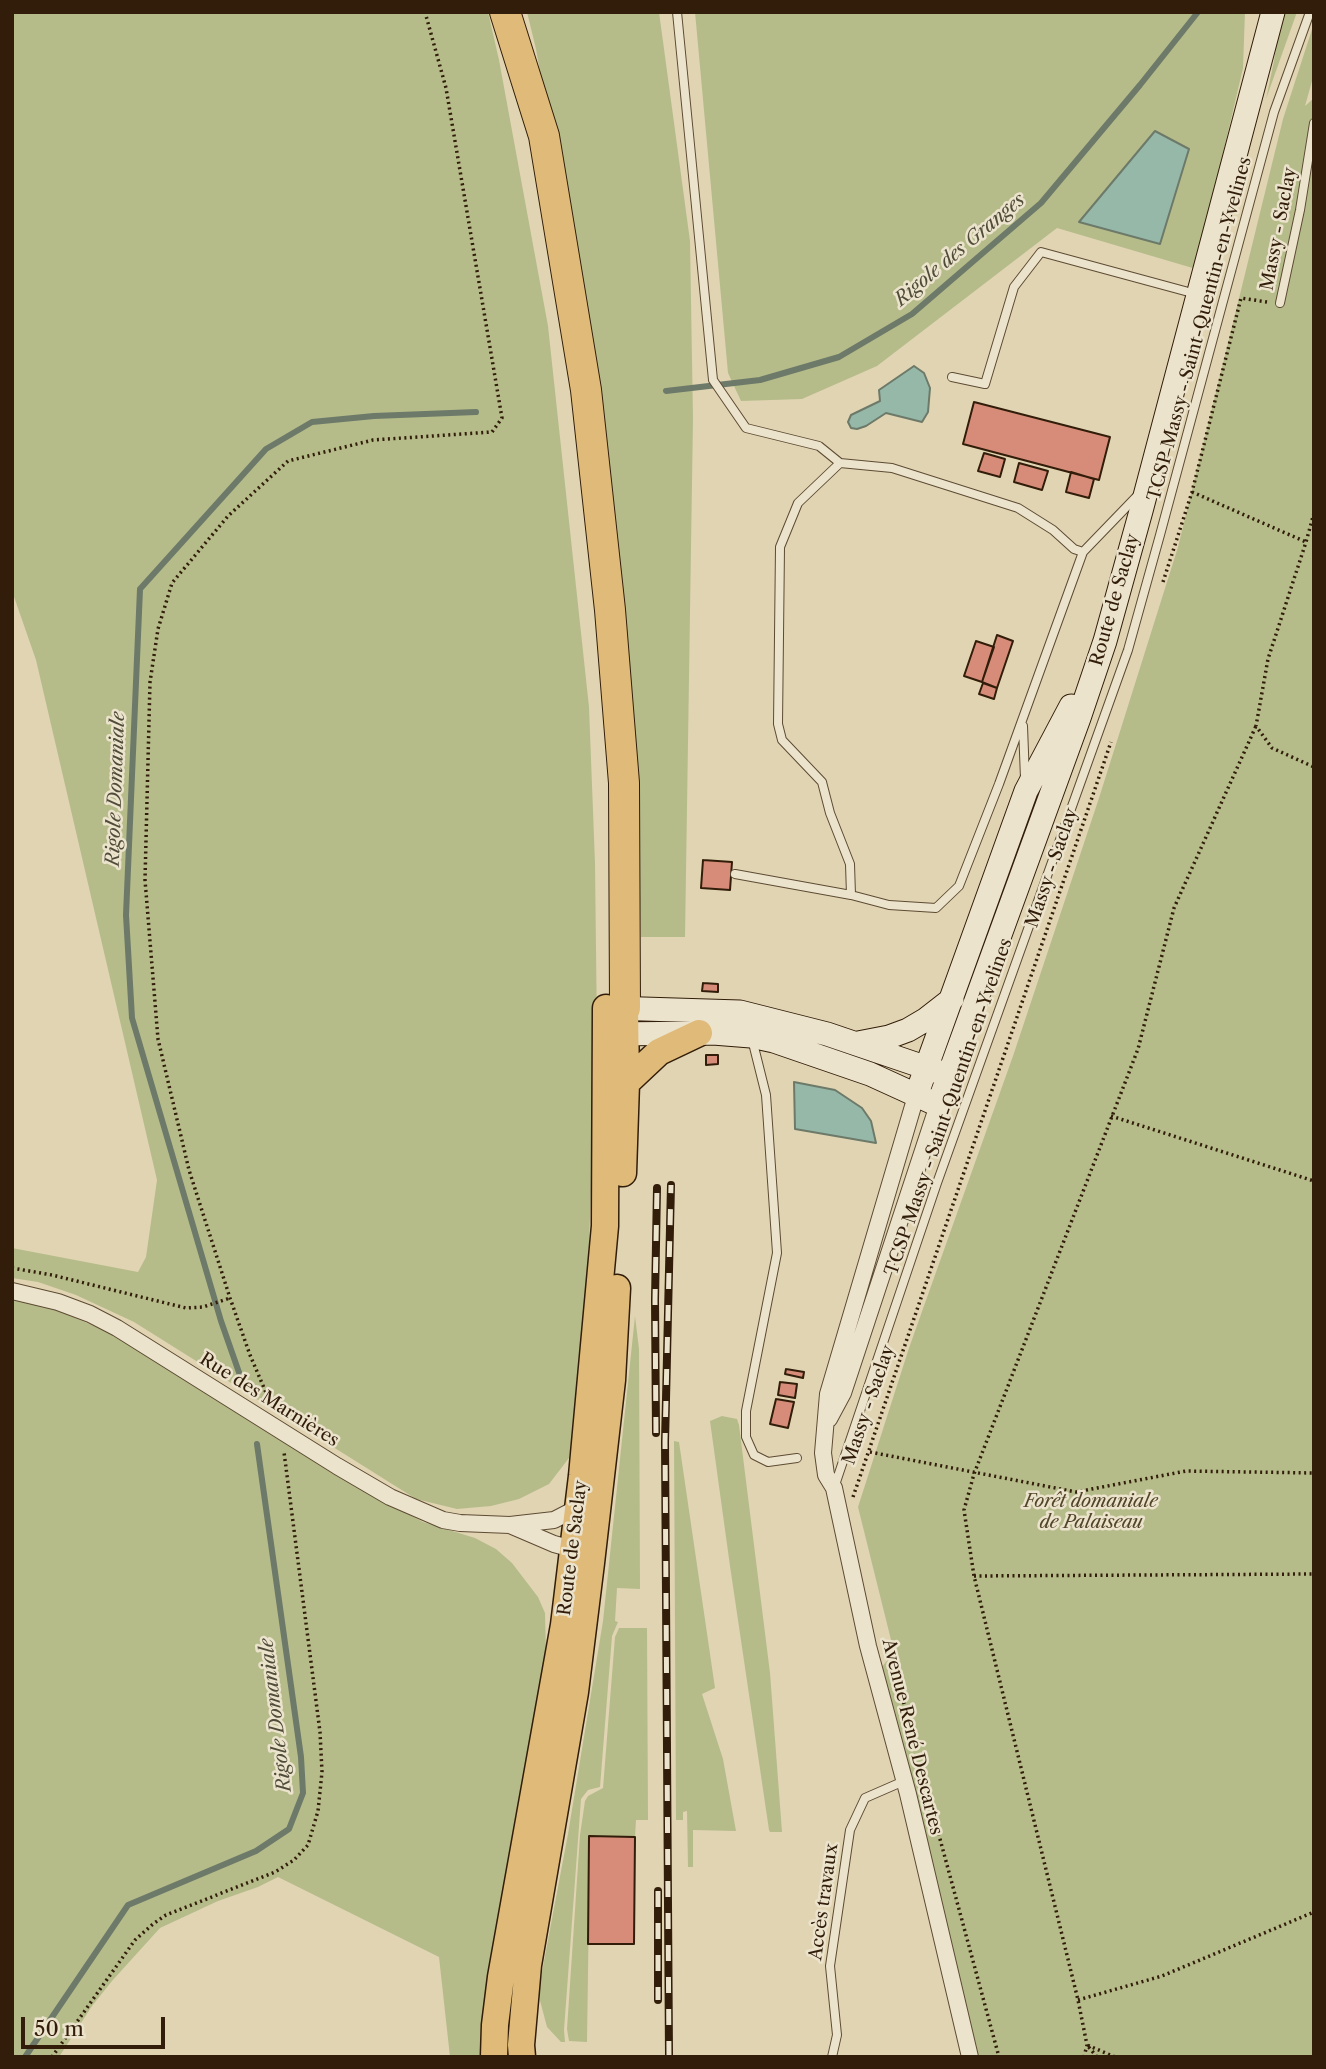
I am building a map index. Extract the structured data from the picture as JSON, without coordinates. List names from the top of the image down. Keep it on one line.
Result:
{"streets":{"main road":["Route de Saclay"],"street":["Rue des Marnières","Avenue René Descartes"],"lane":["Massy - Saclay","TCSP Massy - Saint-Quentin-en-Yvelines","Accès travaux"]},"crossings":[["TCSP Massy - Saint-Quentin-en-Yvelines","Avenue René Descartes"],["Route de Saclay","Rue des Marnières"],["Route de Saclay","Avenue René Descartes"],["Avenue René Descartes","Accès travaux"]],"water":["Rigole des Granges","Rigole Domaniale"],"parks":["Forêt domaniale de Palaiseau"],"scale_bar":"50 m"}
